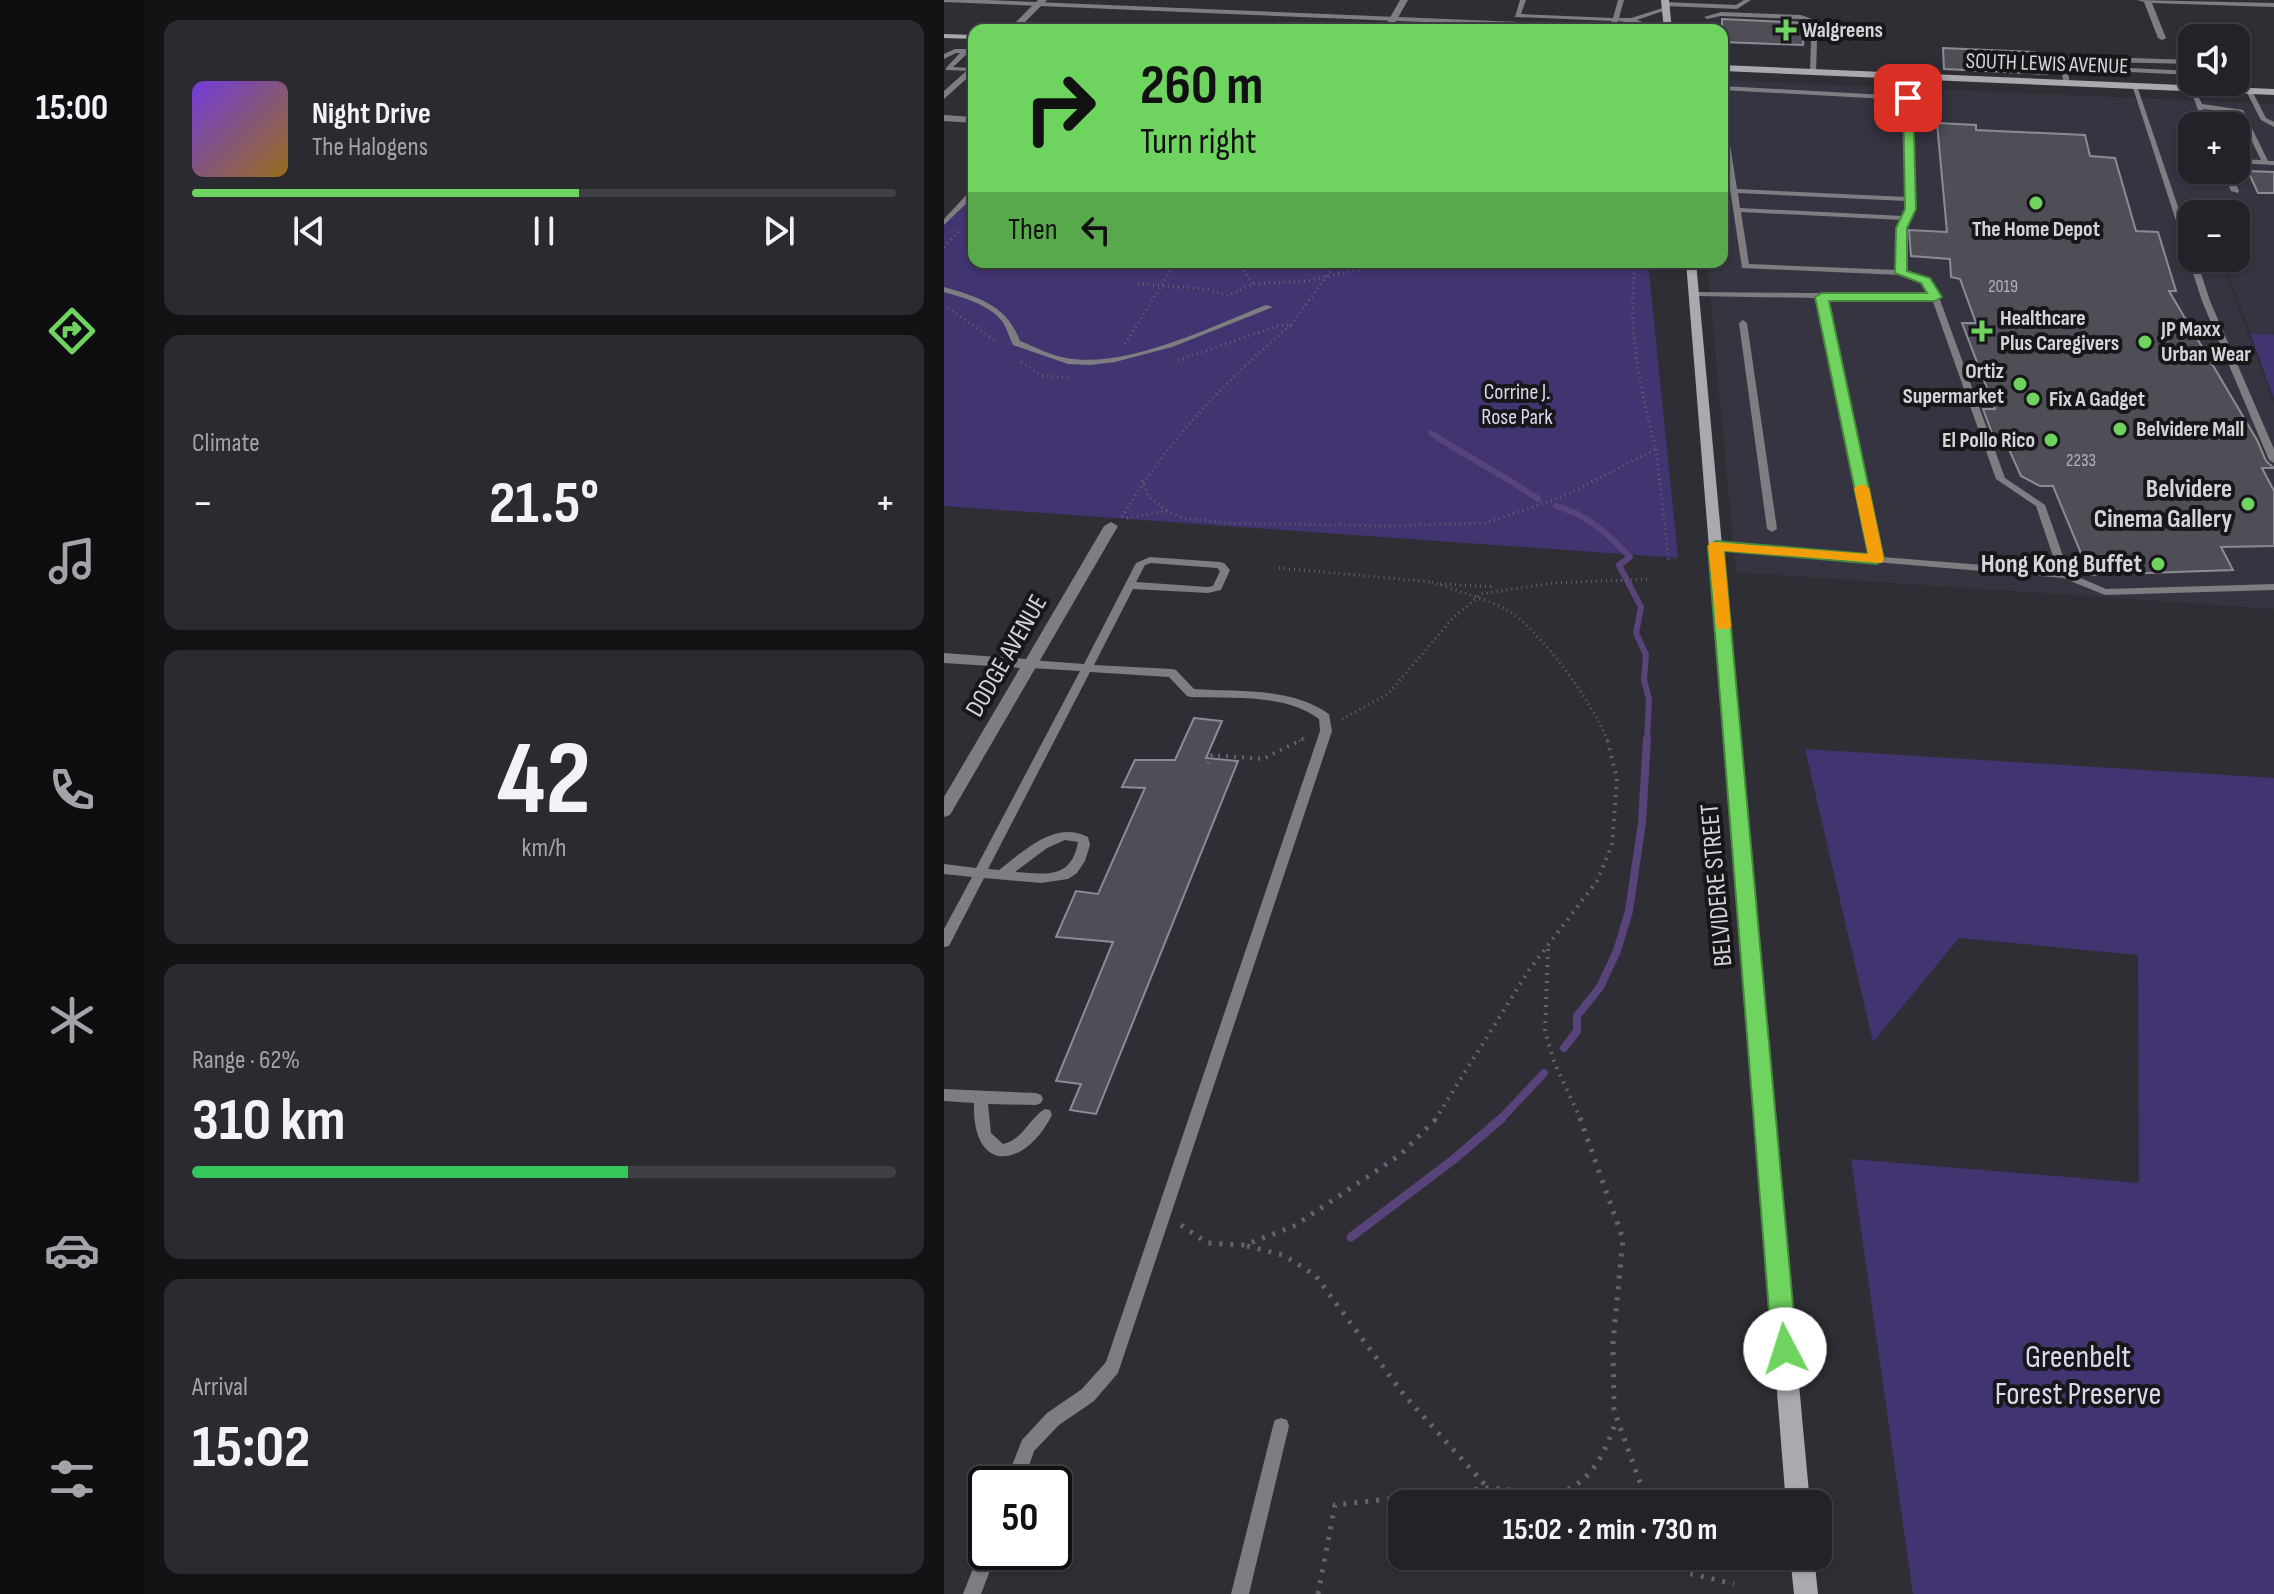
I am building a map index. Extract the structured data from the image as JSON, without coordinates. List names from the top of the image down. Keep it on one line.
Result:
{"streets":{"main road":["SOUTH LEWIS AVENUE","BELVIDERE STREET"],"street":["DODGE AVENUE"]},"parks":["Corrine J. Rose Park","Greenbelt Forest Preserve"],"places":{"health":["Walgreens","Healthcare Plus Caregivers"],"other":["The Home Depot","JP Maxx Urban Wear","Ortiz Supermarket","Fix A Gadget","Belvidere Mall","El Pollo Rico","Belvidere Cinema Gallery","Hong Kong Buffet"]},"house_numbers":["2019","2233"],"page":{"tabs":"15:00","map_buttons":["+","−"],"turn":["260 m","Turn right"],"song":["Night Drive","The Halogens"],"then":"Then","tile":["Climate",["42","km/h"],["Range · 62%","310 km"],["Arrival","15:02"]],"heat":["−","21.5°","+"],"limit":"50","trip":"15:02 · 2 min · 730 m"}}
